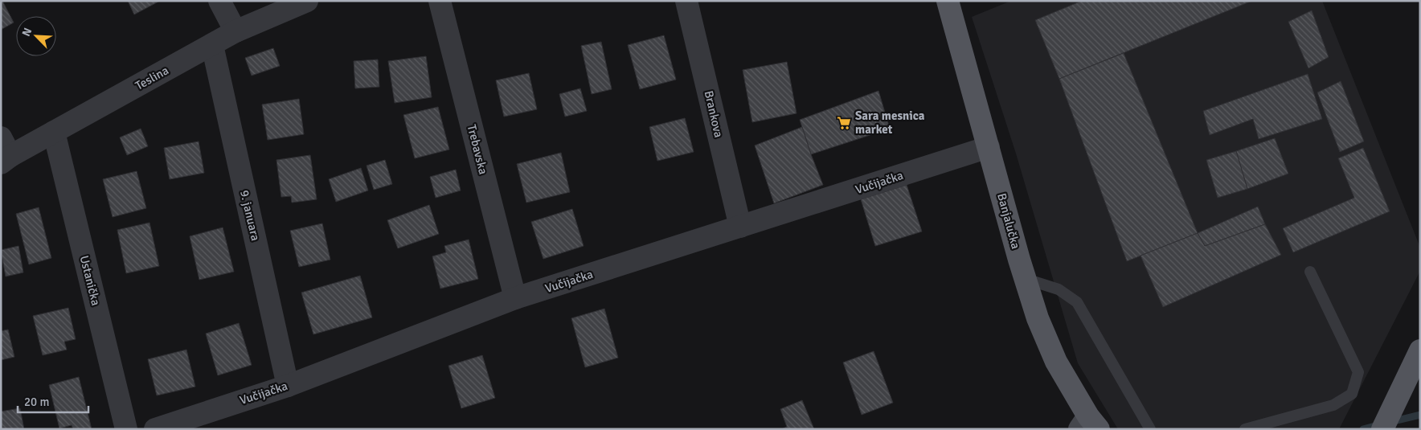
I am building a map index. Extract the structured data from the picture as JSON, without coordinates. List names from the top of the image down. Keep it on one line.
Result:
{"streets":{"main road":["Banjalučka"],"street":["Teslina","Brankova","Trebavska","Vučijačka","9. januara","Ustanička"]},"crossings":[["Teslina","9. januara"],["Teslina","Ustanička"],["Brankova","Vučijačka"],["Trebavska","Vučijačka"],["Vučijačka","9. januara"],["Vučijačka","Banjalučka"]],"places":{"supermarket":["Sara mesnica market"]},"scale_bar":"20 m","north":"top left"}
